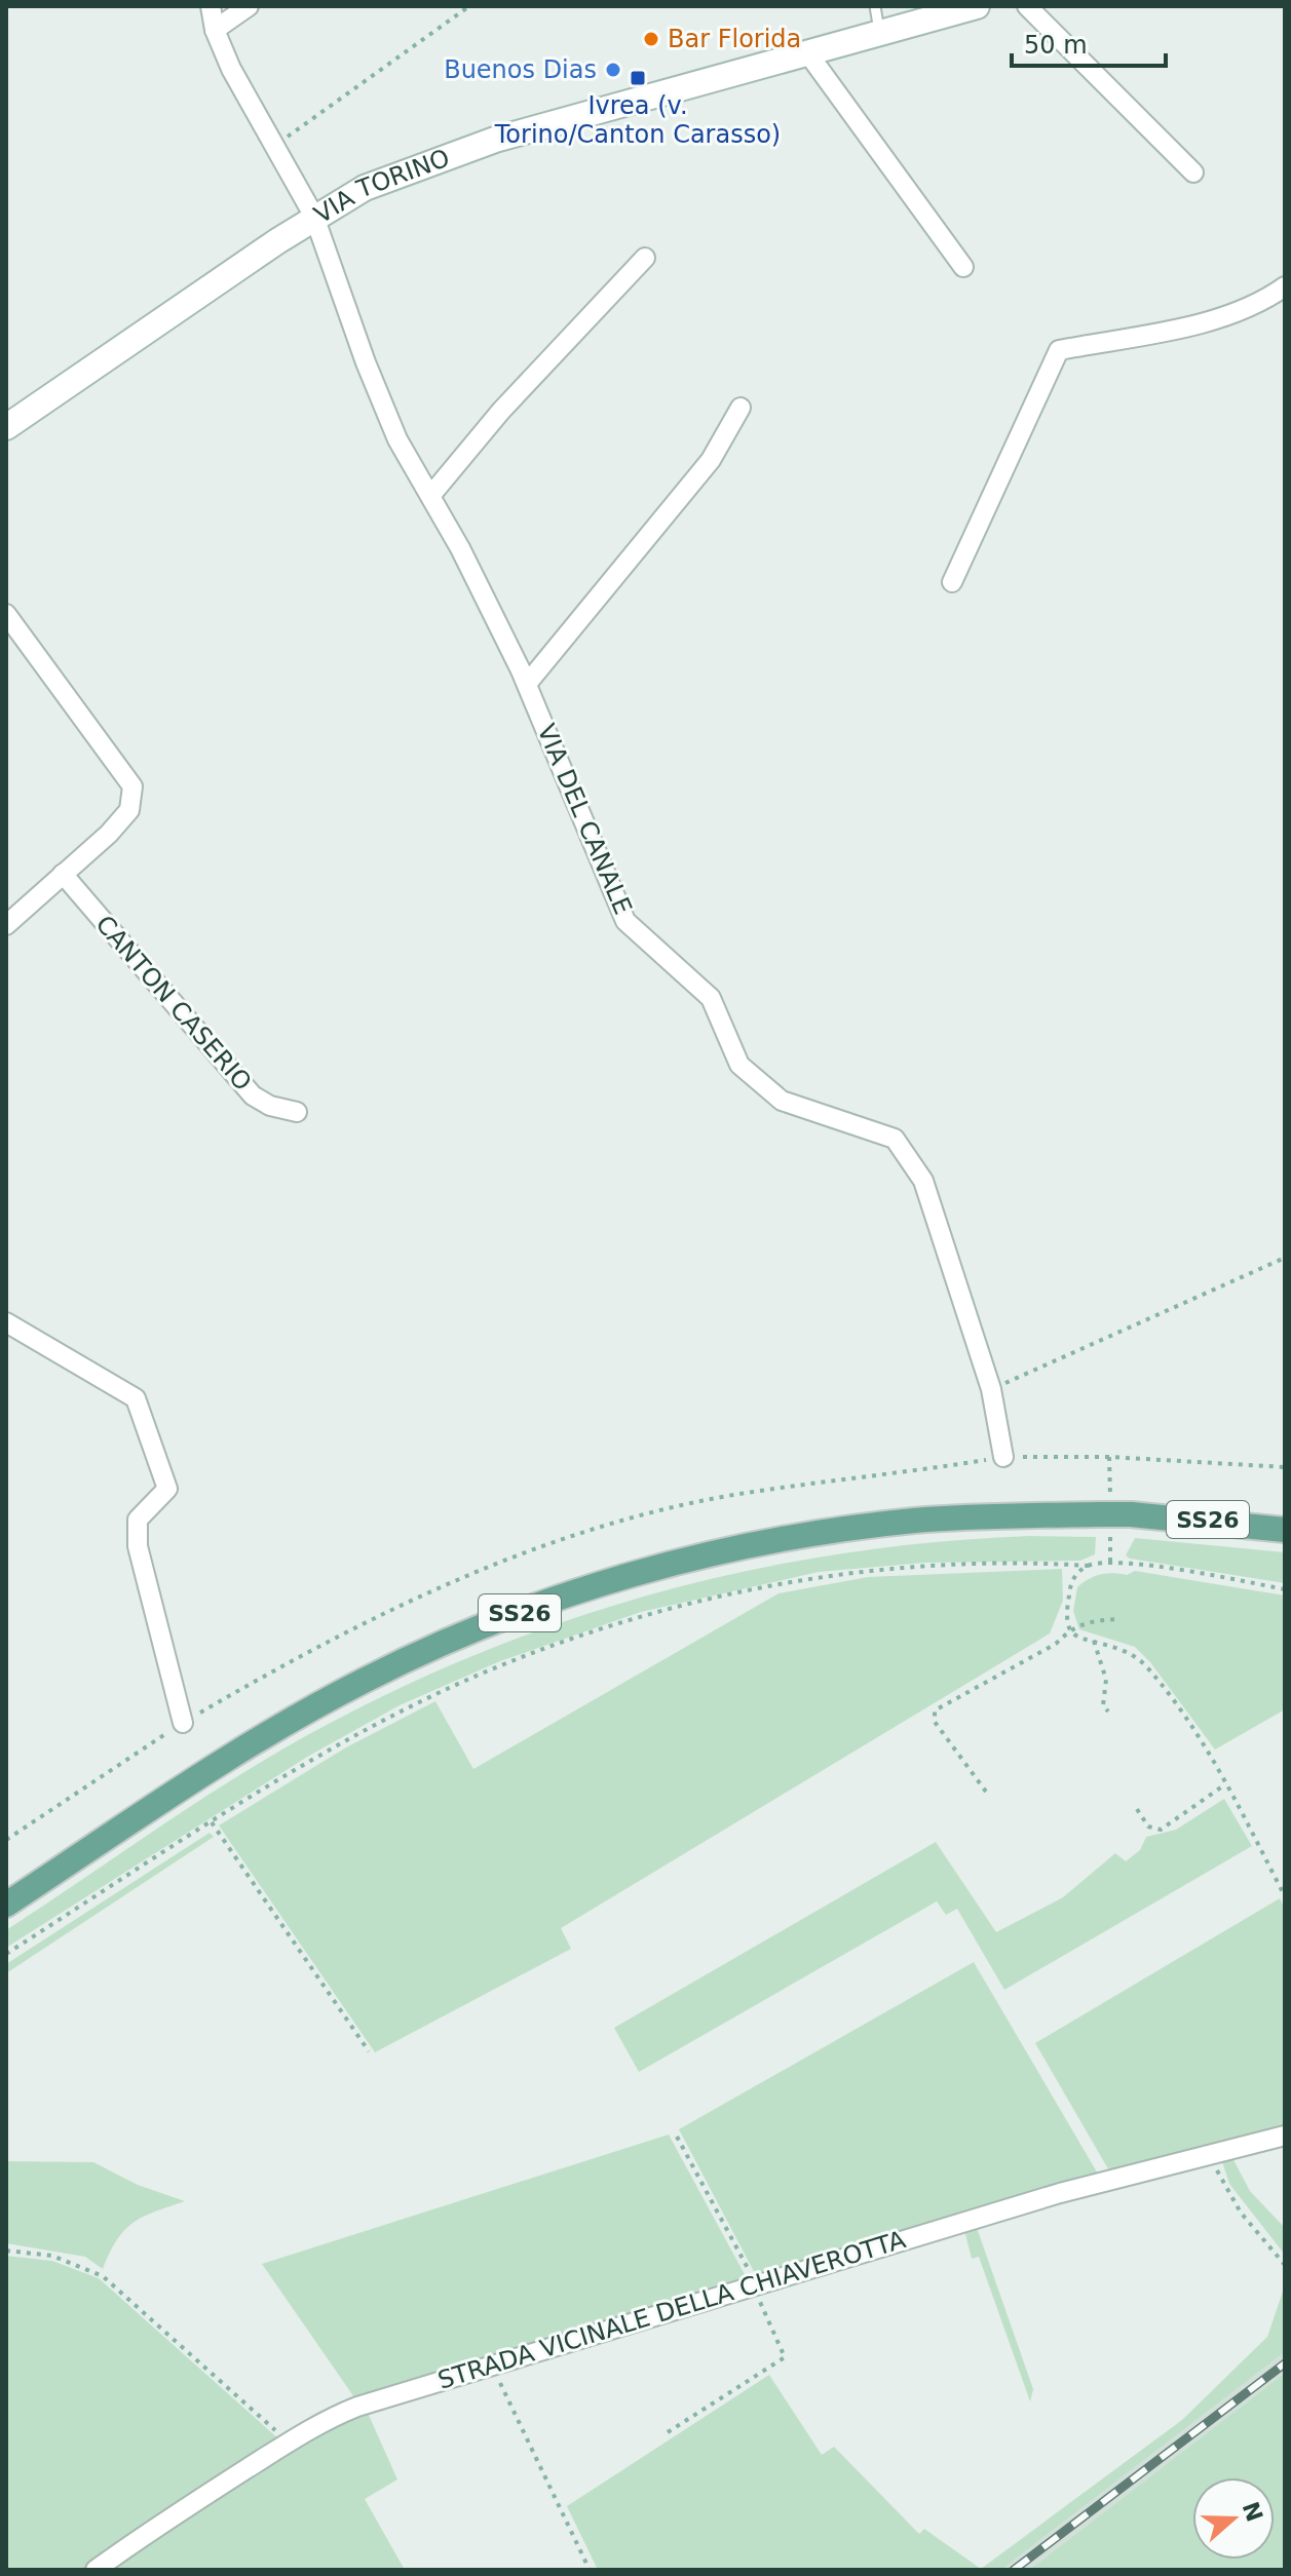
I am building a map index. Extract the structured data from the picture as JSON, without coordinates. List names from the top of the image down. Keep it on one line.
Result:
{"streets":{"main road":["SS26"],"street":["VIA TORINO","VIA DEL CANALE","CANTON CASERIO","STRADA VICINALE DELLA CHIAVEROTTA"]},"crossings":[["VIA TORINO","VIA DEL CANALE"]],"places":{"other":["Bar Florida","Buenos Dias"],"transit":["Ivrea (v. Torino/Canton Carasso)"]},"scale_bar":"50 m","north":"right"}
